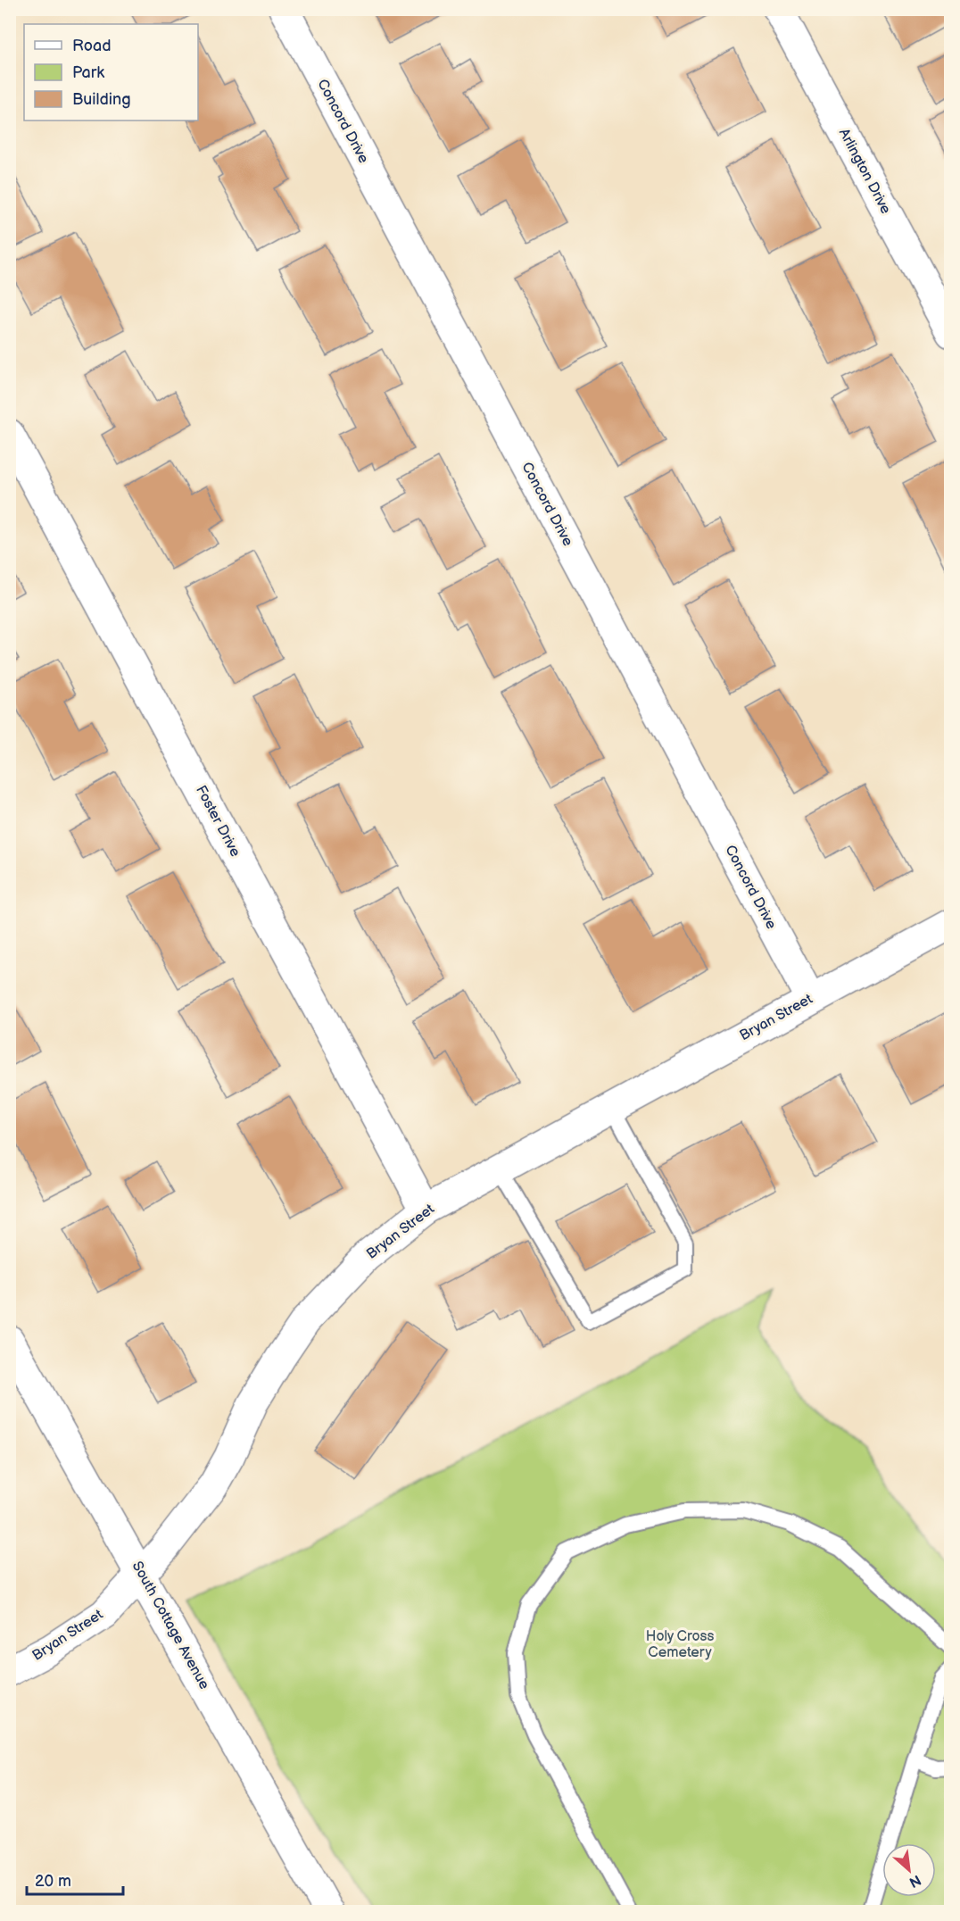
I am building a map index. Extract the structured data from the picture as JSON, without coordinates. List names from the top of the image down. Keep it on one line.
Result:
{"streets":{"street":["Concord Drive","Arlington Drive","Foster Drive","Bryan Street","South Cottage Avenue"]},"crossings":[["Concord Drive","Bryan Street"],["Foster Drive","Bryan Street"],["Bryan Street","South Cottage Avenue"]],"parks":["Holy Cross Cemetery"],"legend":["Road","Park","Building"],"scale_bar":"20 m","north":"bottom right"}
